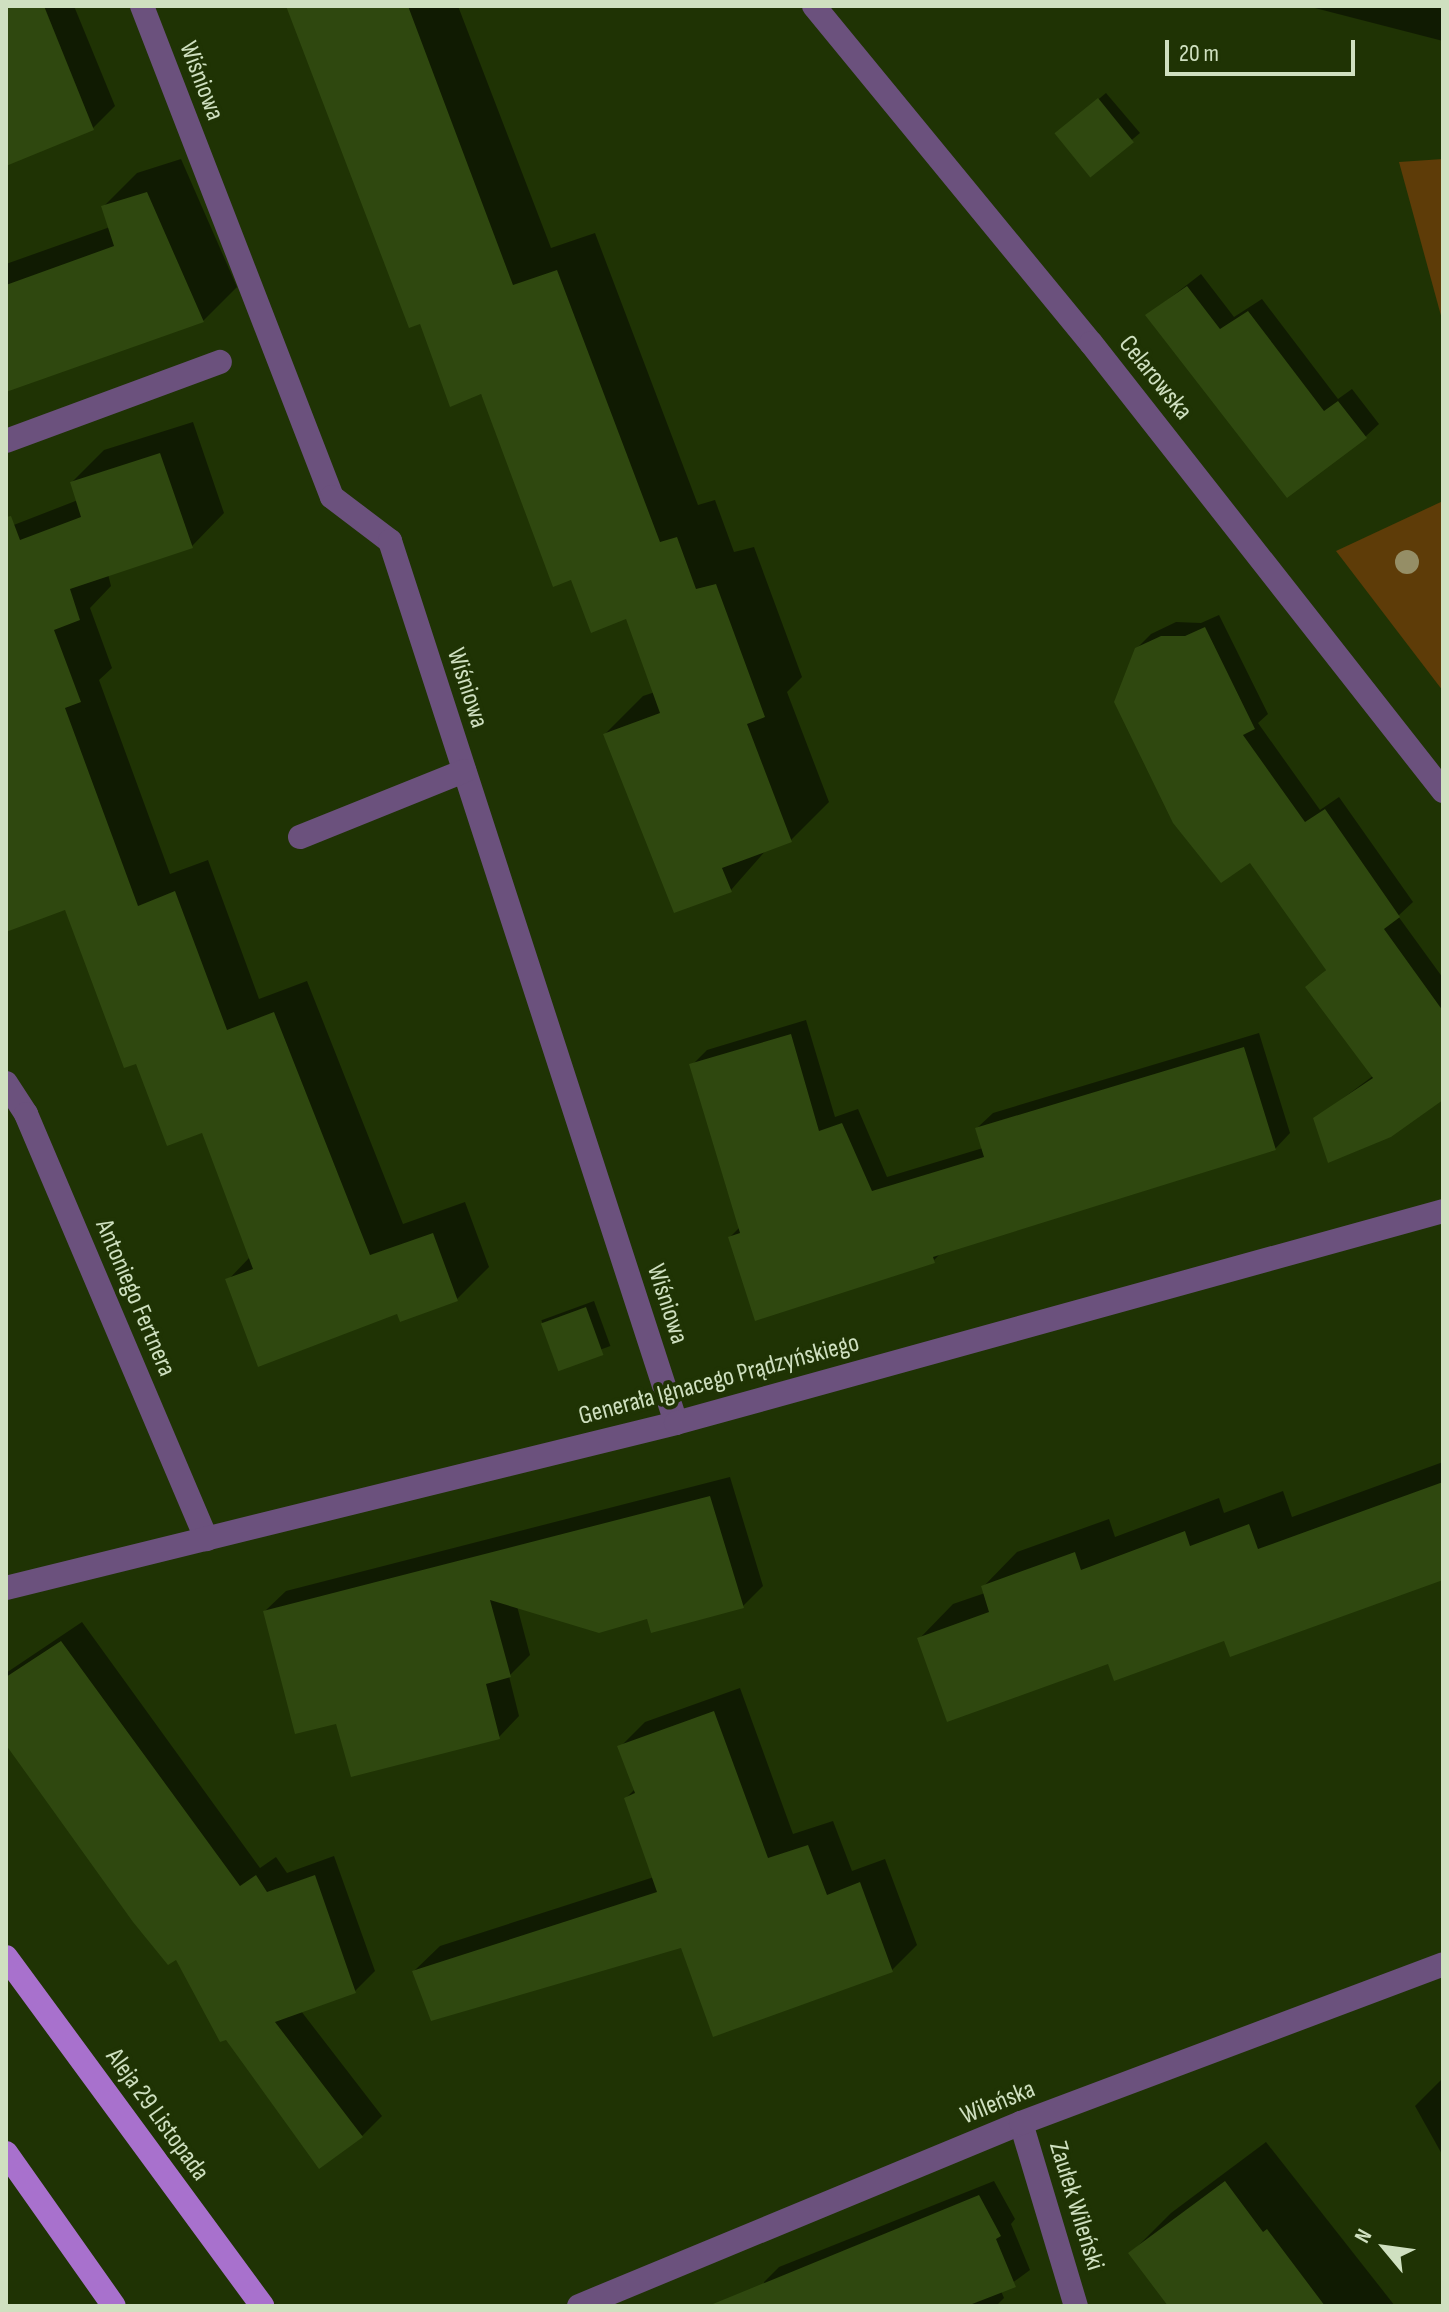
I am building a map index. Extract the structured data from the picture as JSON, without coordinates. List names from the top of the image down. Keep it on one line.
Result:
{"streets":{"main road":["Aleja 29 Listopada"],"street":["Wiśniowa","Celarowska","Antoniego Fertnera","Generała Ignacego Prądzyńskiego","Wileńska","Zaułek Wileński"]},"crossings":[["Wiśniowa","Generała Ignacego Prądzyńskiego"],["Antoniego Fertnera","Generała Ignacego Prądzyńskiego"],["Wileńska","Zaułek Wileński"]],"scale_bar":"20 m","north":"top left"}
